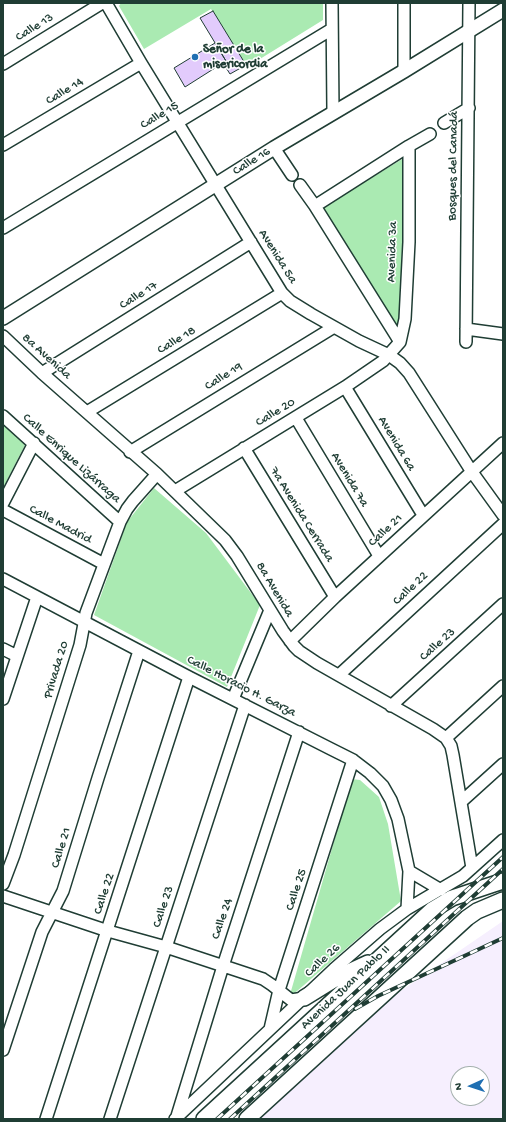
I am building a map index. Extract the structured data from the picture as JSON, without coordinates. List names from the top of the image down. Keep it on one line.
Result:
{"streets":{"main road":["Avenida Juan Pablo II"],"street":["Calle 13","Calle 14","Calle 15","Calle 16","Bosques del Canadá","Avenida 3a","Avenida 5a","Calle 17","Calle 18","8a Avenida","Calle 19","Calle 20","Avenida 6a","Calle Enrique Lizárraga","Avenida 7a","7a Avenida Cerrada","Calle Madrid","Calle 21","Calle 22","Calle 23","Privada 20","Calle Horacio H. Garza","Calle 25","Calle 24","Calle 26"]},"crossings":[["Calle 14","Avenida 5a"],["Calle 15","Avenida 5a"],["Calle 16","Bosques del Canadá"],["Calle 16","Avenida 5a"],["Avenida 5a","Calle 17"],["Avenida 5a","Calle 18"],["Avenida 5a","Calle 19"],["Avenida 5a","Calle 20"],["Avenida 5a","Calle 21"],["Calle 17","8a Avenida"],["Calle 18","8a Avenida"],["8a Avenida","Calle 19"],["8a Avenida","Calle 20"],["8a Avenida","Calle 21"],["8a Avenida","Calle 22"],["8a Avenida","Calle 23"],["8a Avenida","Privada 20"],["Calle 20","Avenida 6a"],["Calle 20","Avenida 7a"],["Calle 20","7a Avenida Cerrada"],["Avenida 6a","Calle 21"],["Calle Enrique Lizárraga","Privada 20"],["Avenida 7a","Calle 21"],["7a Avenida Cerrada","Calle 21"],["Calle Madrid","Privada 20"],["Calle 21","Calle Horacio H. Garza"],["Calle 22","Calle Horacio H. Garza"],["Calle 23","Calle Horacio H. Garza"],["Privada 20","Calle Horacio H. Garza"],["Calle Horacio H. Garza","Calle 25"],["Calle Horacio H. Garza","Calle 24"],["Calle Horacio H. Garza","Calle 26"],["Calle 25","Calle 26"],["Calle 24","Calle 26"]],"places":["Señor de la misericordia"],"north":"left"}
